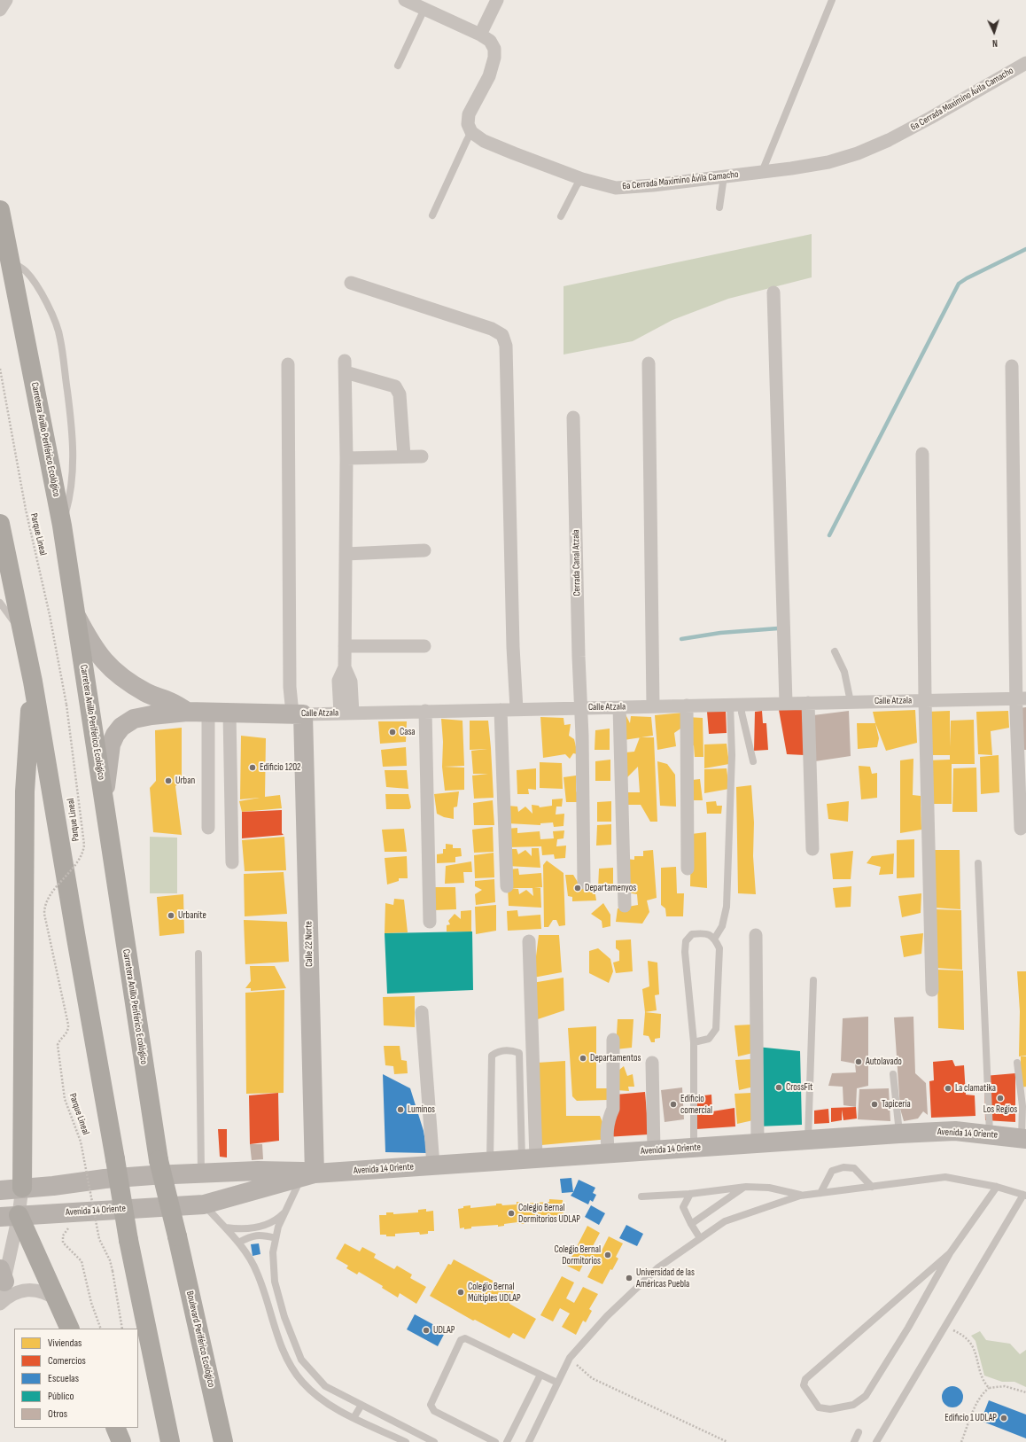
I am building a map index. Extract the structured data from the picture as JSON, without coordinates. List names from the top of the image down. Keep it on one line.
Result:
{"streets":{"highway":["Carretera Anillo Periférico Ecológico","Boulevard Periférico Ecológico"],"main road":["Calle Atzala","Calle 22 Norte","Avenida 14 Oriente"],"street":["6a Cerrada Maximino Ávila Camacho","Cerrada Canal Atzala"],"path":["Parque Lineal"]},"crossings":[["Carretera Anillo Periférico Ecológico","Calle Atzala"],["Carretera Anillo Periférico Ecológico","Boulevard Periférico Ecológico"],["Cerrada Canal Atzala","Calle Atzala"],["Calle Atzala","Calle 22 Norte"],["Calle 22 Norte","Avenida 14 Oriente"]],"places":["Casa","Edificio 1202","Urban","Departamenyos","Urbanite","Departamentos","Autolavado","CrossFit","La clamatika","Los Regios","Edificio comercial","Tapicería","Luminos","Colegio Bernal Dormitorios UDLAP","Colegio Bernal Dormitorios","Universidad de las Américas Puebla","Colegio Bernal Múltiples UDLAP","UDLAP","Edificio 1 UDLAP"],"legend":["Viviendas","Comercios","Escuelas","Público","Otros"],"north":"bottom"}
